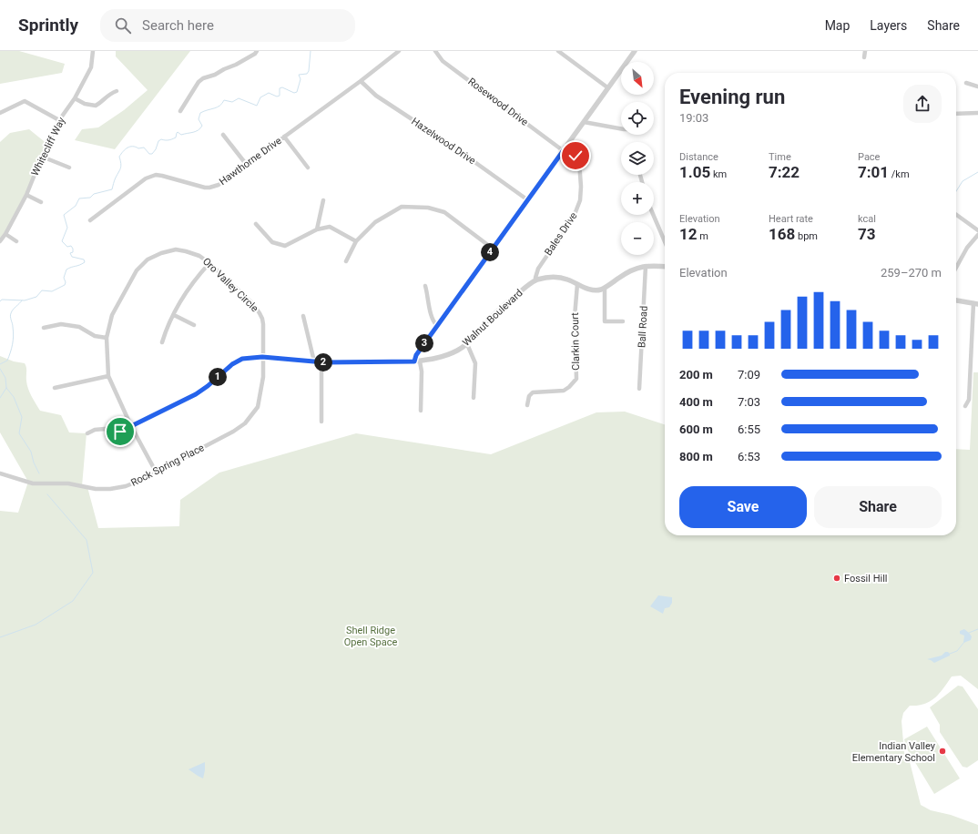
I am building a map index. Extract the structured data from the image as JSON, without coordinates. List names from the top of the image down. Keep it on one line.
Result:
{"streets":{"street":["Rosewood Drive","Hazelwood Drive","Whitecliff Way","Hawthorne Drive","Bales Drive","Oro Valley Circle","Walnut Boulevard","Ball Road","Clarkin Court","Rock Spring Place"]},"crossings":[["Rosewood Drive","Bales Drive"],["Hazelwood Drive","Hawthorne Drive"],["Bales Drive","Walnut Boulevard"],["Oro Valley Circle","Walnut Boulevard"],["Oro Valley Circle","Rock Spring Place"],["Walnut Boulevard","Clarkin Court"]],"parks":["Shell Ridge Open Space"],"places":["Fossil Hill","Indian Valley Elementary School"],"north":"bottom right","page":{"header":"Sprintly","search":"Search here","nav":["Map","Layers","Share"],"map_buttons":["+","−"],"heading":["Evening run","19:03"],"stats":[["Distance","1.05 km"],["Time","7:22"],["Pace","7:01 /km"],["Elevation","12 m"],["Heart rate","168 bpm"],["kcal","73"]],"pins":["4","3","2","1"],"chart":["Elevation","259–270 m"],"list":[{"name":"200 m","note":"7:09"},{"name":"400 m","note":"7:03"},{"name":"600 m","note":"6:55"},{"name":"800 m","note":"6:53"}],"buttons":["Save","Share"]}}
